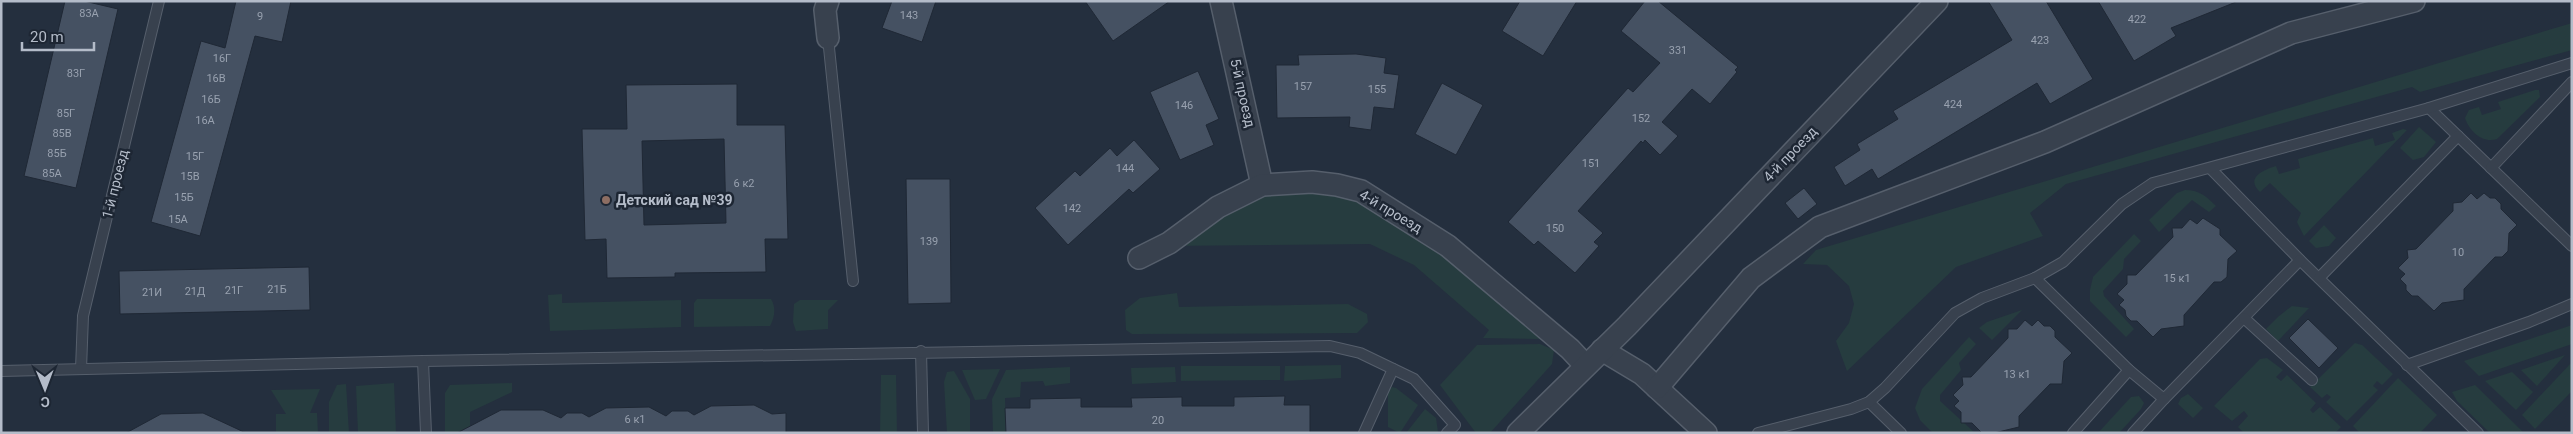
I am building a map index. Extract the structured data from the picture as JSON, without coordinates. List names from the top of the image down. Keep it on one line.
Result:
{"streets":{"street":["5-й проезд","4-й проезд"],"lane":["1-й проезд"]},"crossings":[["5-й проезд","4-й проезд"]],"places":["Детский сад №39"],"house_numbers":["83А","143","9","422","423","331","16Г","83Г","16В","157","155","16Б","424","146","85Г","152","16А","85В","85Б","15Г","151","144","85А","15В","6 к2","15Б","142","15А","150","139","10","15 к1","21Б","21Г","21Д","21И","13 к1","6 к1","20"],"scale_bar":"20 m","north":"bottom"}
